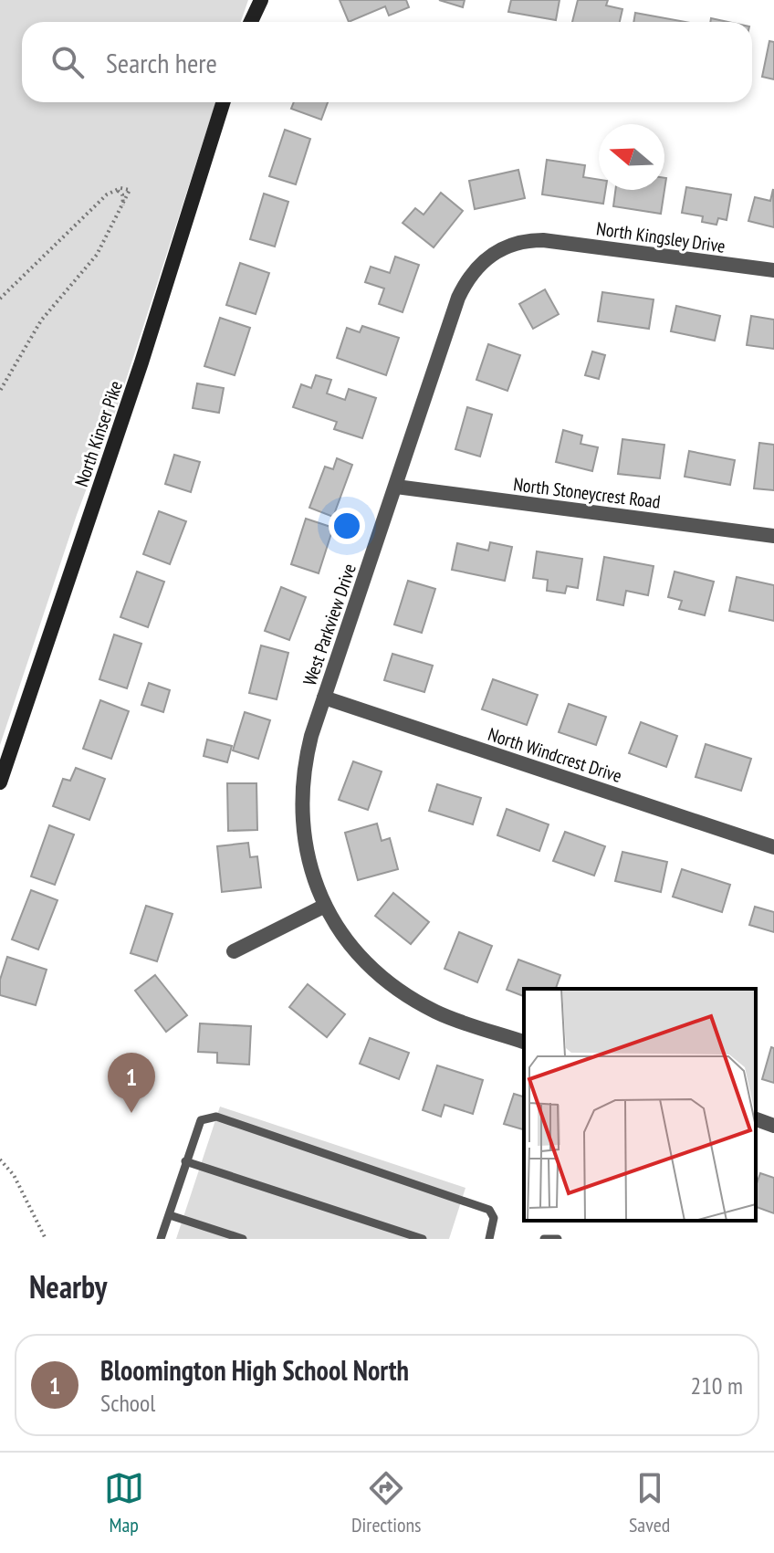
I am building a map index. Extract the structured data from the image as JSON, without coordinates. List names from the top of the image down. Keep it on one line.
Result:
{"streets":{"street":["North Kingsley Drive","North Kinser Pike","North Stoneycrest Road","West Parkview Drive","North Windcrest Drive"]},"crossings":[["North Kingsley Drive","West Parkview Drive"],["North Stoneycrest Road","West Parkview Drive"],["West Parkview Drive","North Windcrest Drive"]],"north":"left","page":{"search":"Search here","pins":"1","heading":"Nearby","list":[{"mark":"1","name":"Bloomington High School North","note":"School","value":"210 m"}],"nav":["Map","Directions","Saved"]}}
